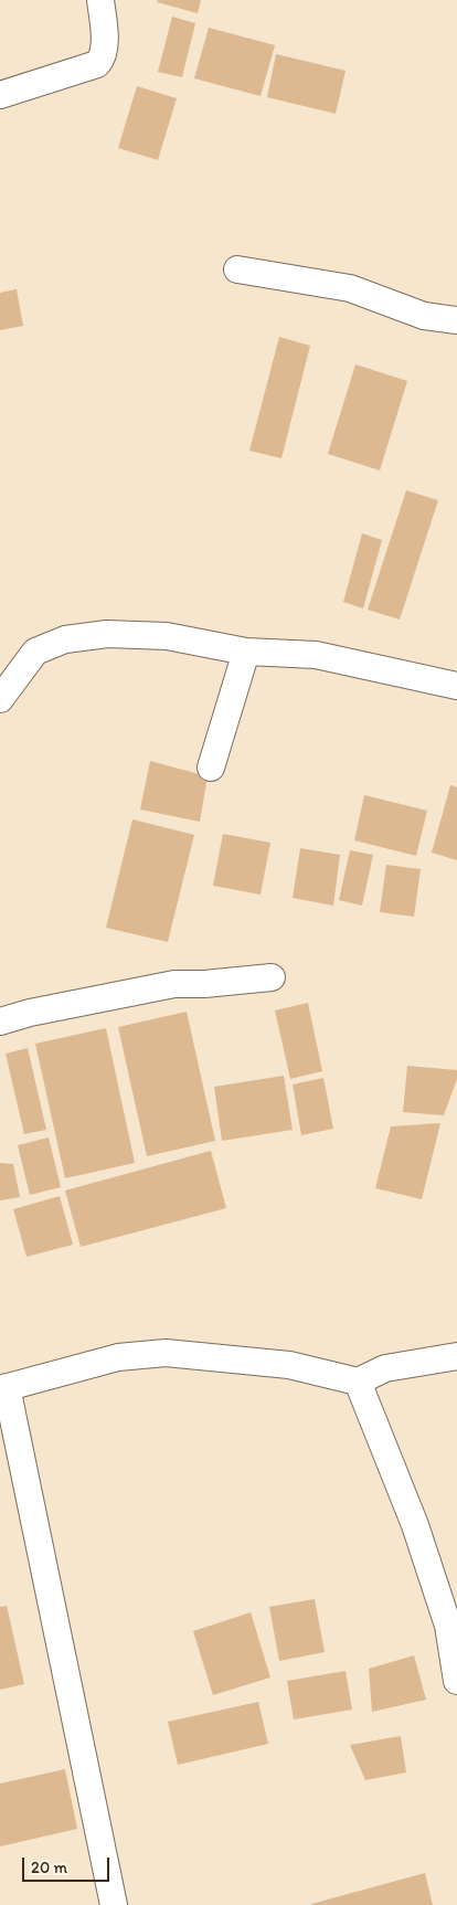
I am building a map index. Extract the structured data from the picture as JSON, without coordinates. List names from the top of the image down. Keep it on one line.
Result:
{"scale_bar":"20 m"}
